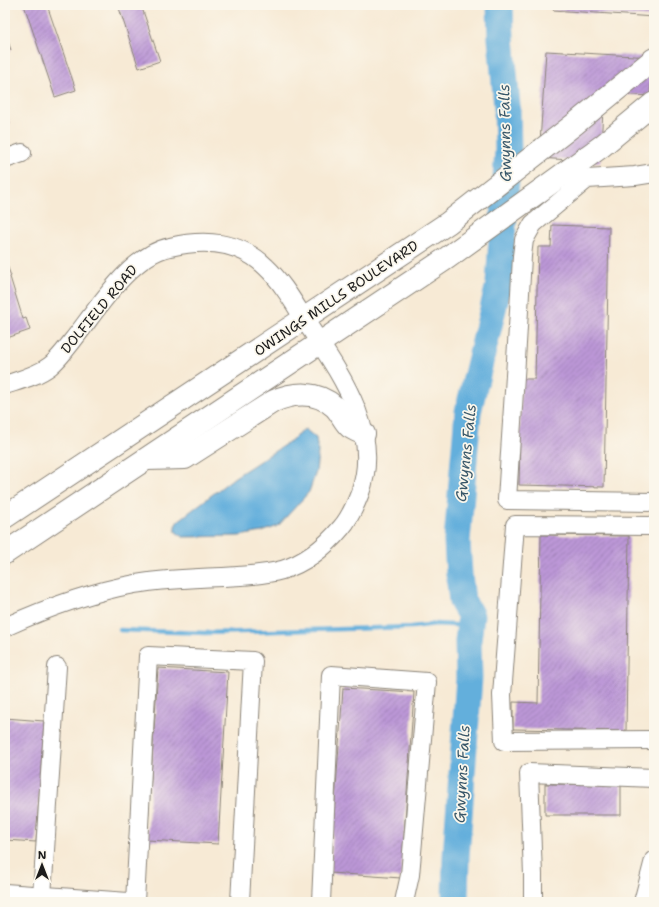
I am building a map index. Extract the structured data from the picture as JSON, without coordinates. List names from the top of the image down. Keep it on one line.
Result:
{"streets":{"main road":["OWINGS MILLS BOULEVARD"],"street":["DOLFIELD ROAD"]},"crossings":[["OWINGS MILLS BOULEVARD","DOLFIELD ROAD"]],"water":["Gwynns Falls"],"north":"top"}
